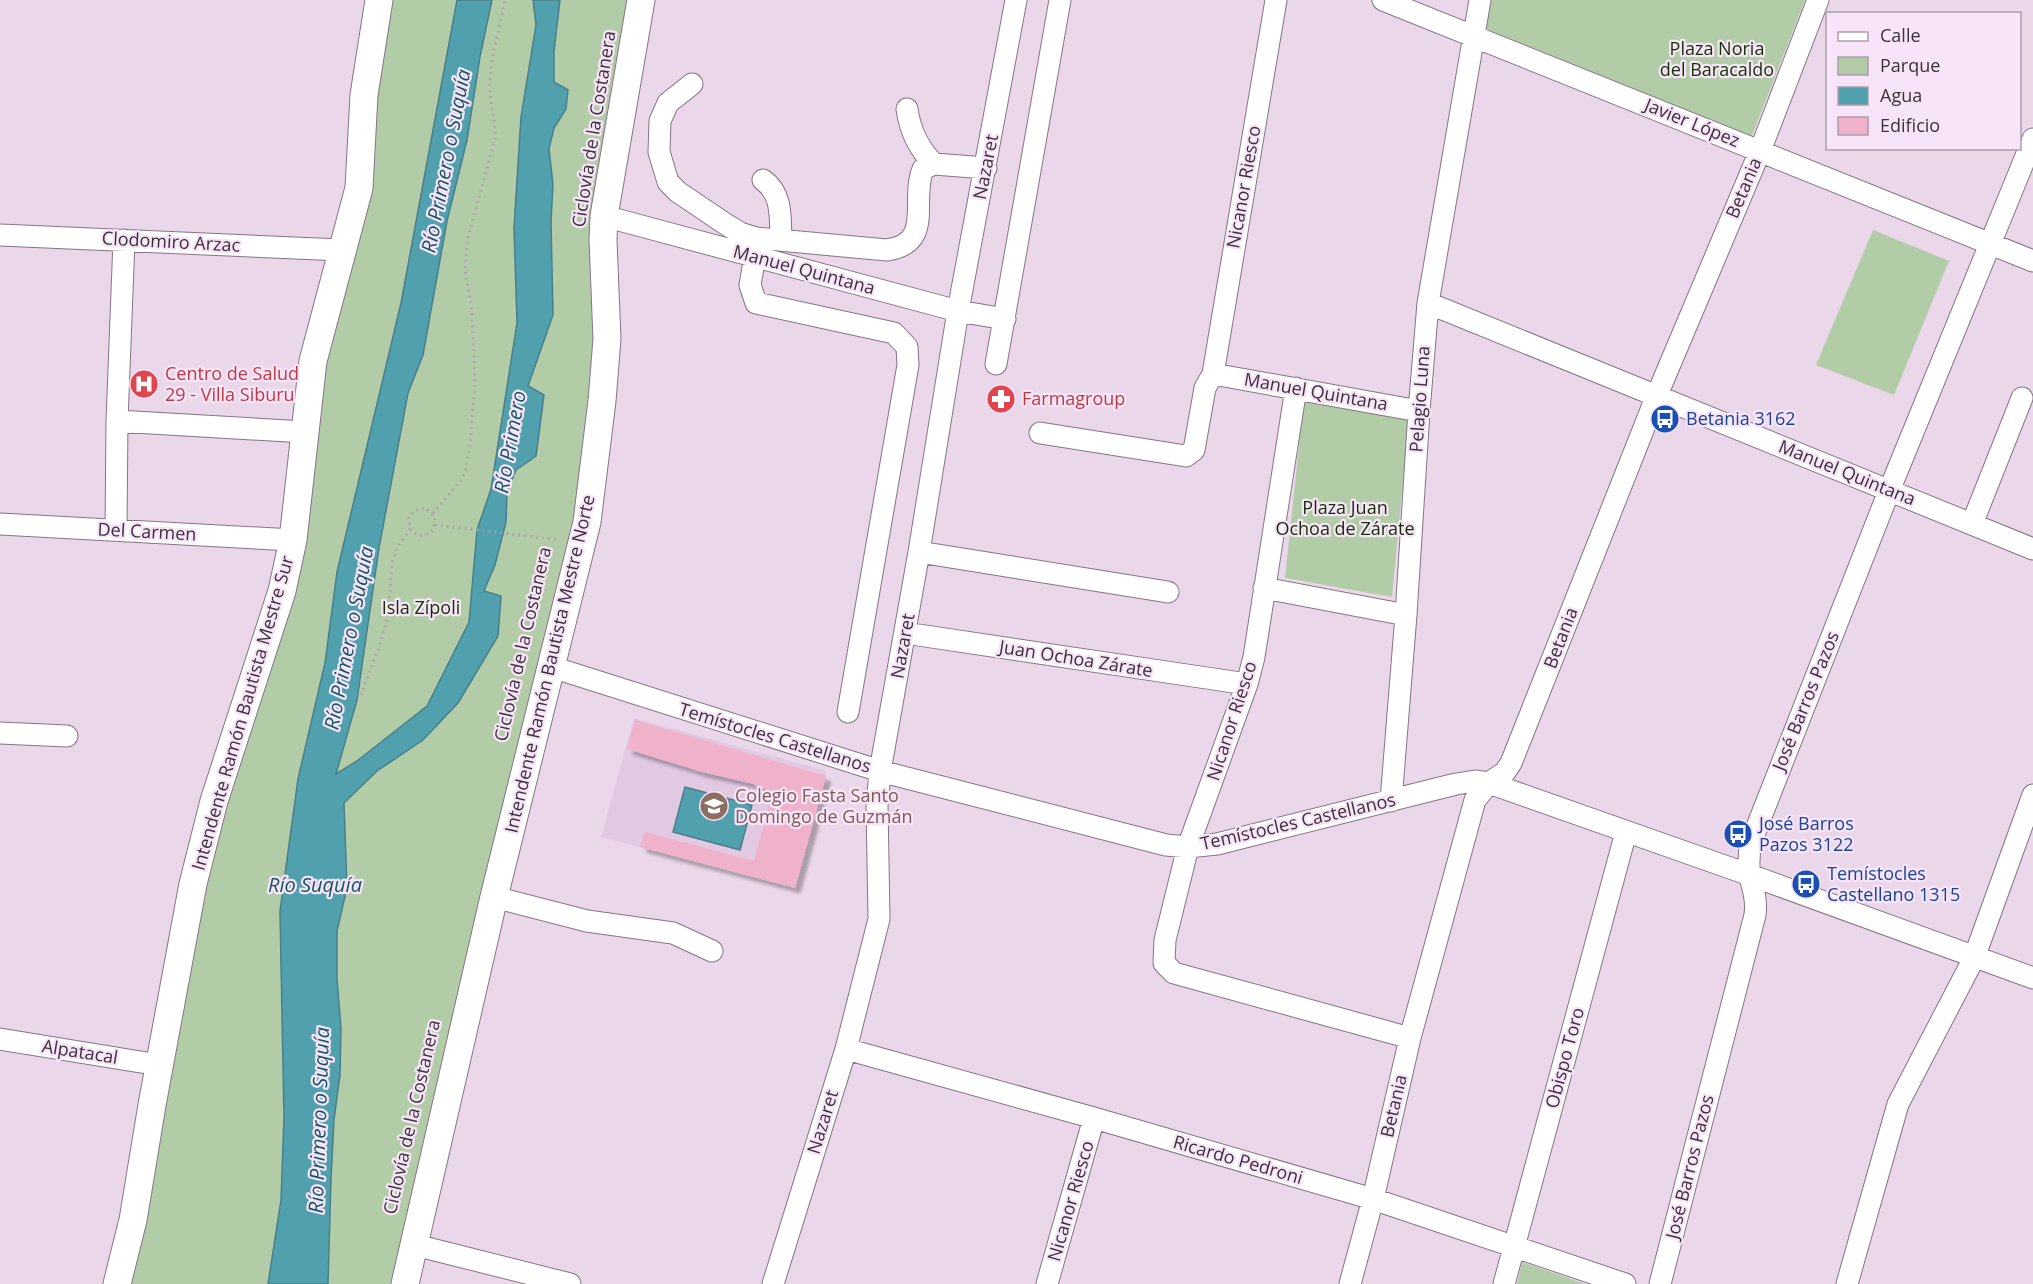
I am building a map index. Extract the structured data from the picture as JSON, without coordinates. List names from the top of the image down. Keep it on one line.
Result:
{"streets":{"main road":["Intendente Ramón Bautista Mestre Norte","Intendente Ramón Bautista Mestre Sur"],"street":["Javier López","Nazaret","Nicanor Riesco","Betania","Clodomiro Arzac","Manuel Quintana","Pelagio Luna","Del Carmen","Juan Ochoa Zárate","José Barros Pazos","Temístocles Castellanos","Alpatacal","Obispo Toro","Ricardo Pedroni"],"path":["Ciclovía de la Costanera"]},"crossings":[["Javier López","Betania"],["Javier López","Pelagio Luna"],["Javier López","José Barros Pazos"],["Nazaret","Manuel Quintana"],["Nazaret","Juan Ochoa Zárate"],["Nazaret","Temístocles Castellanos"],["Nazaret","Ricardo Pedroni"],["Nicanor Riesco","Betania"],["Nicanor Riesco","Manuel Quintana"],["Nicanor Riesco","Juan Ochoa Zárate"],["Nicanor Riesco","Temístocles Castellanos"],["Nicanor Riesco","Ricardo Pedroni"],["Betania","Manuel Quintana"],["Betania","Temístocles Castellanos"],["Betania","Ricardo Pedroni"],["Clodomiro Arzac","Intendente Ramón Bautista Mestre Sur"],["Manuel Quintana","Pelagio Luna"],["Manuel Quintana","Intendente Ramón Bautista Mestre Norte"],["Manuel Quintana","José Barros Pazos"],["Pelagio Luna","Temístocles Castellanos"],["Del Carmen","Intendente Ramón Bautista Mestre Sur"],["Intendente Ramón Bautista Mestre Norte","Temístocles Castellanos"],["José Barros Pazos","Temístocles Castellanos"],["Intendente Ramón Bautista Mestre Sur","Alpatacal"],["Temístocles Castellanos","Obispo Toro"],["Obispo Toro","Ricardo Pedroni"]],"water":["Río Primero o Suquía","Río Primero","Río Suquía"],"parks":["Plaza Noria del Baracaldo","Plaza Juan Ochoa de Zárate","Isla Zípoli"],"places":{"hospital":["Centro de Salud 29 - Villa Siburu"],"pharmacy":["Farmagroup"],"bus stop":["Betania 3162","José Barros Pazos 3122","Temístocles Castellano 1315"],"school or university":["Colegio Fasta Santo Domingo de Guzmán"]},"legend":["Calle","Parque","Agua","Edificio"]}
